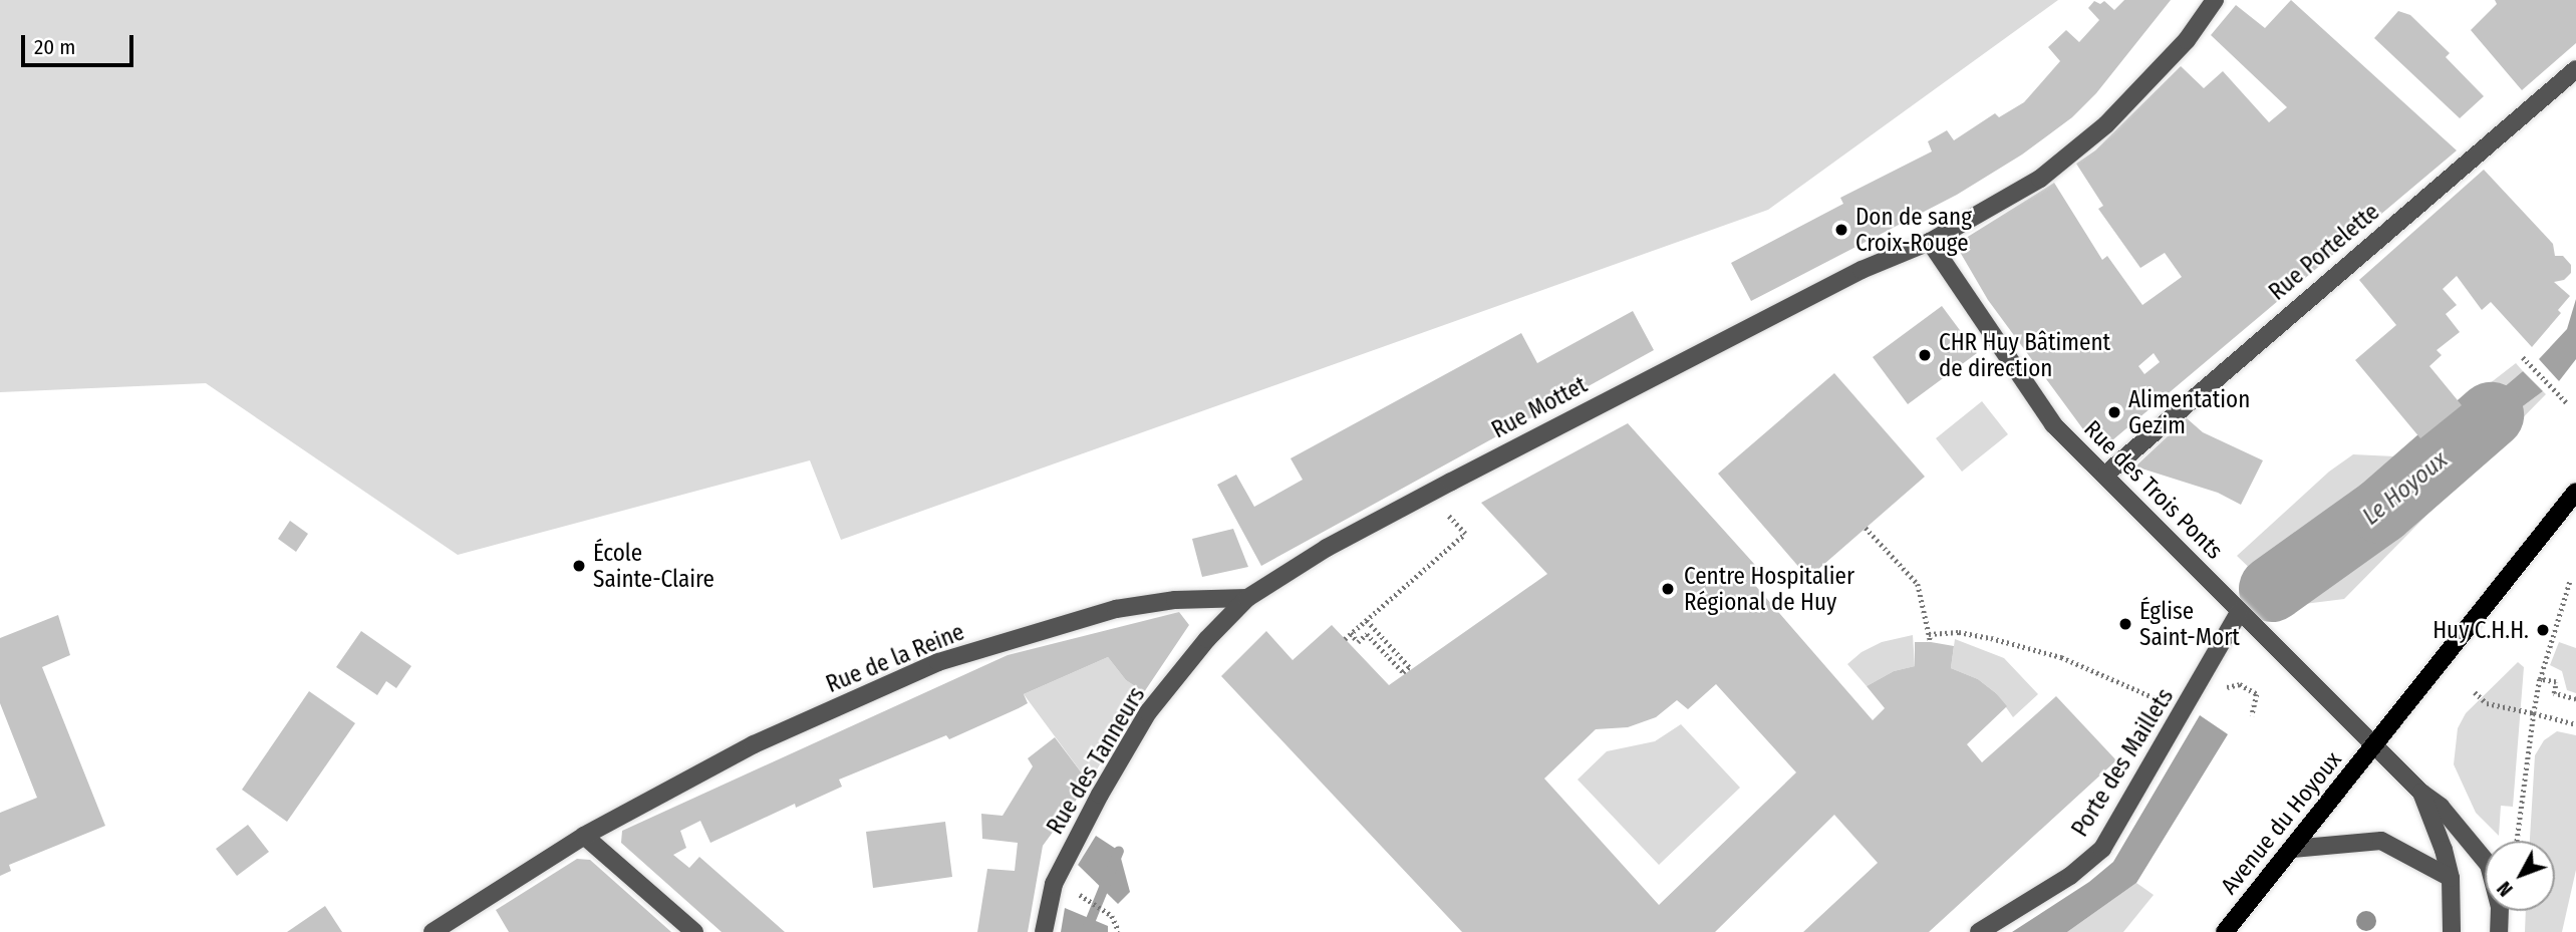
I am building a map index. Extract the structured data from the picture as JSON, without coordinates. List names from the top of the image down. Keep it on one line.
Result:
{"streets":{"main road":["Avenue du Hoyoux"],"street":["Rue Portelette","Rue Mottet","Rue des Trois Ponts","Rue de la Reine","Rue des Tanneurs","Porte des Maillets"]},"crossings":[["Rue Portelette","Rue des Trois Ponts"],["Rue Mottet","Rue des Trois Ponts"],["Rue Mottet","Rue de la Reine"],["Rue Mottet","Rue des Tanneurs"],["Rue des Trois Ponts","Porte des Maillets"],["Rue des Trois Ponts","Avenue du Hoyoux"],["Rue de la Reine","Rue des Tanneurs"]],"water":["Le Hoyoux"],"places":["Don de sang Croix-Rouge","CHR Huy Bâtiment de direction","Alimentation Gezim","École Sainte-Claire","Centre Hospitalier Régional de Huy","Église Saint-Mort","Huy C.H.H."],"scale_bar":"20 m","north":"bottom left"}
